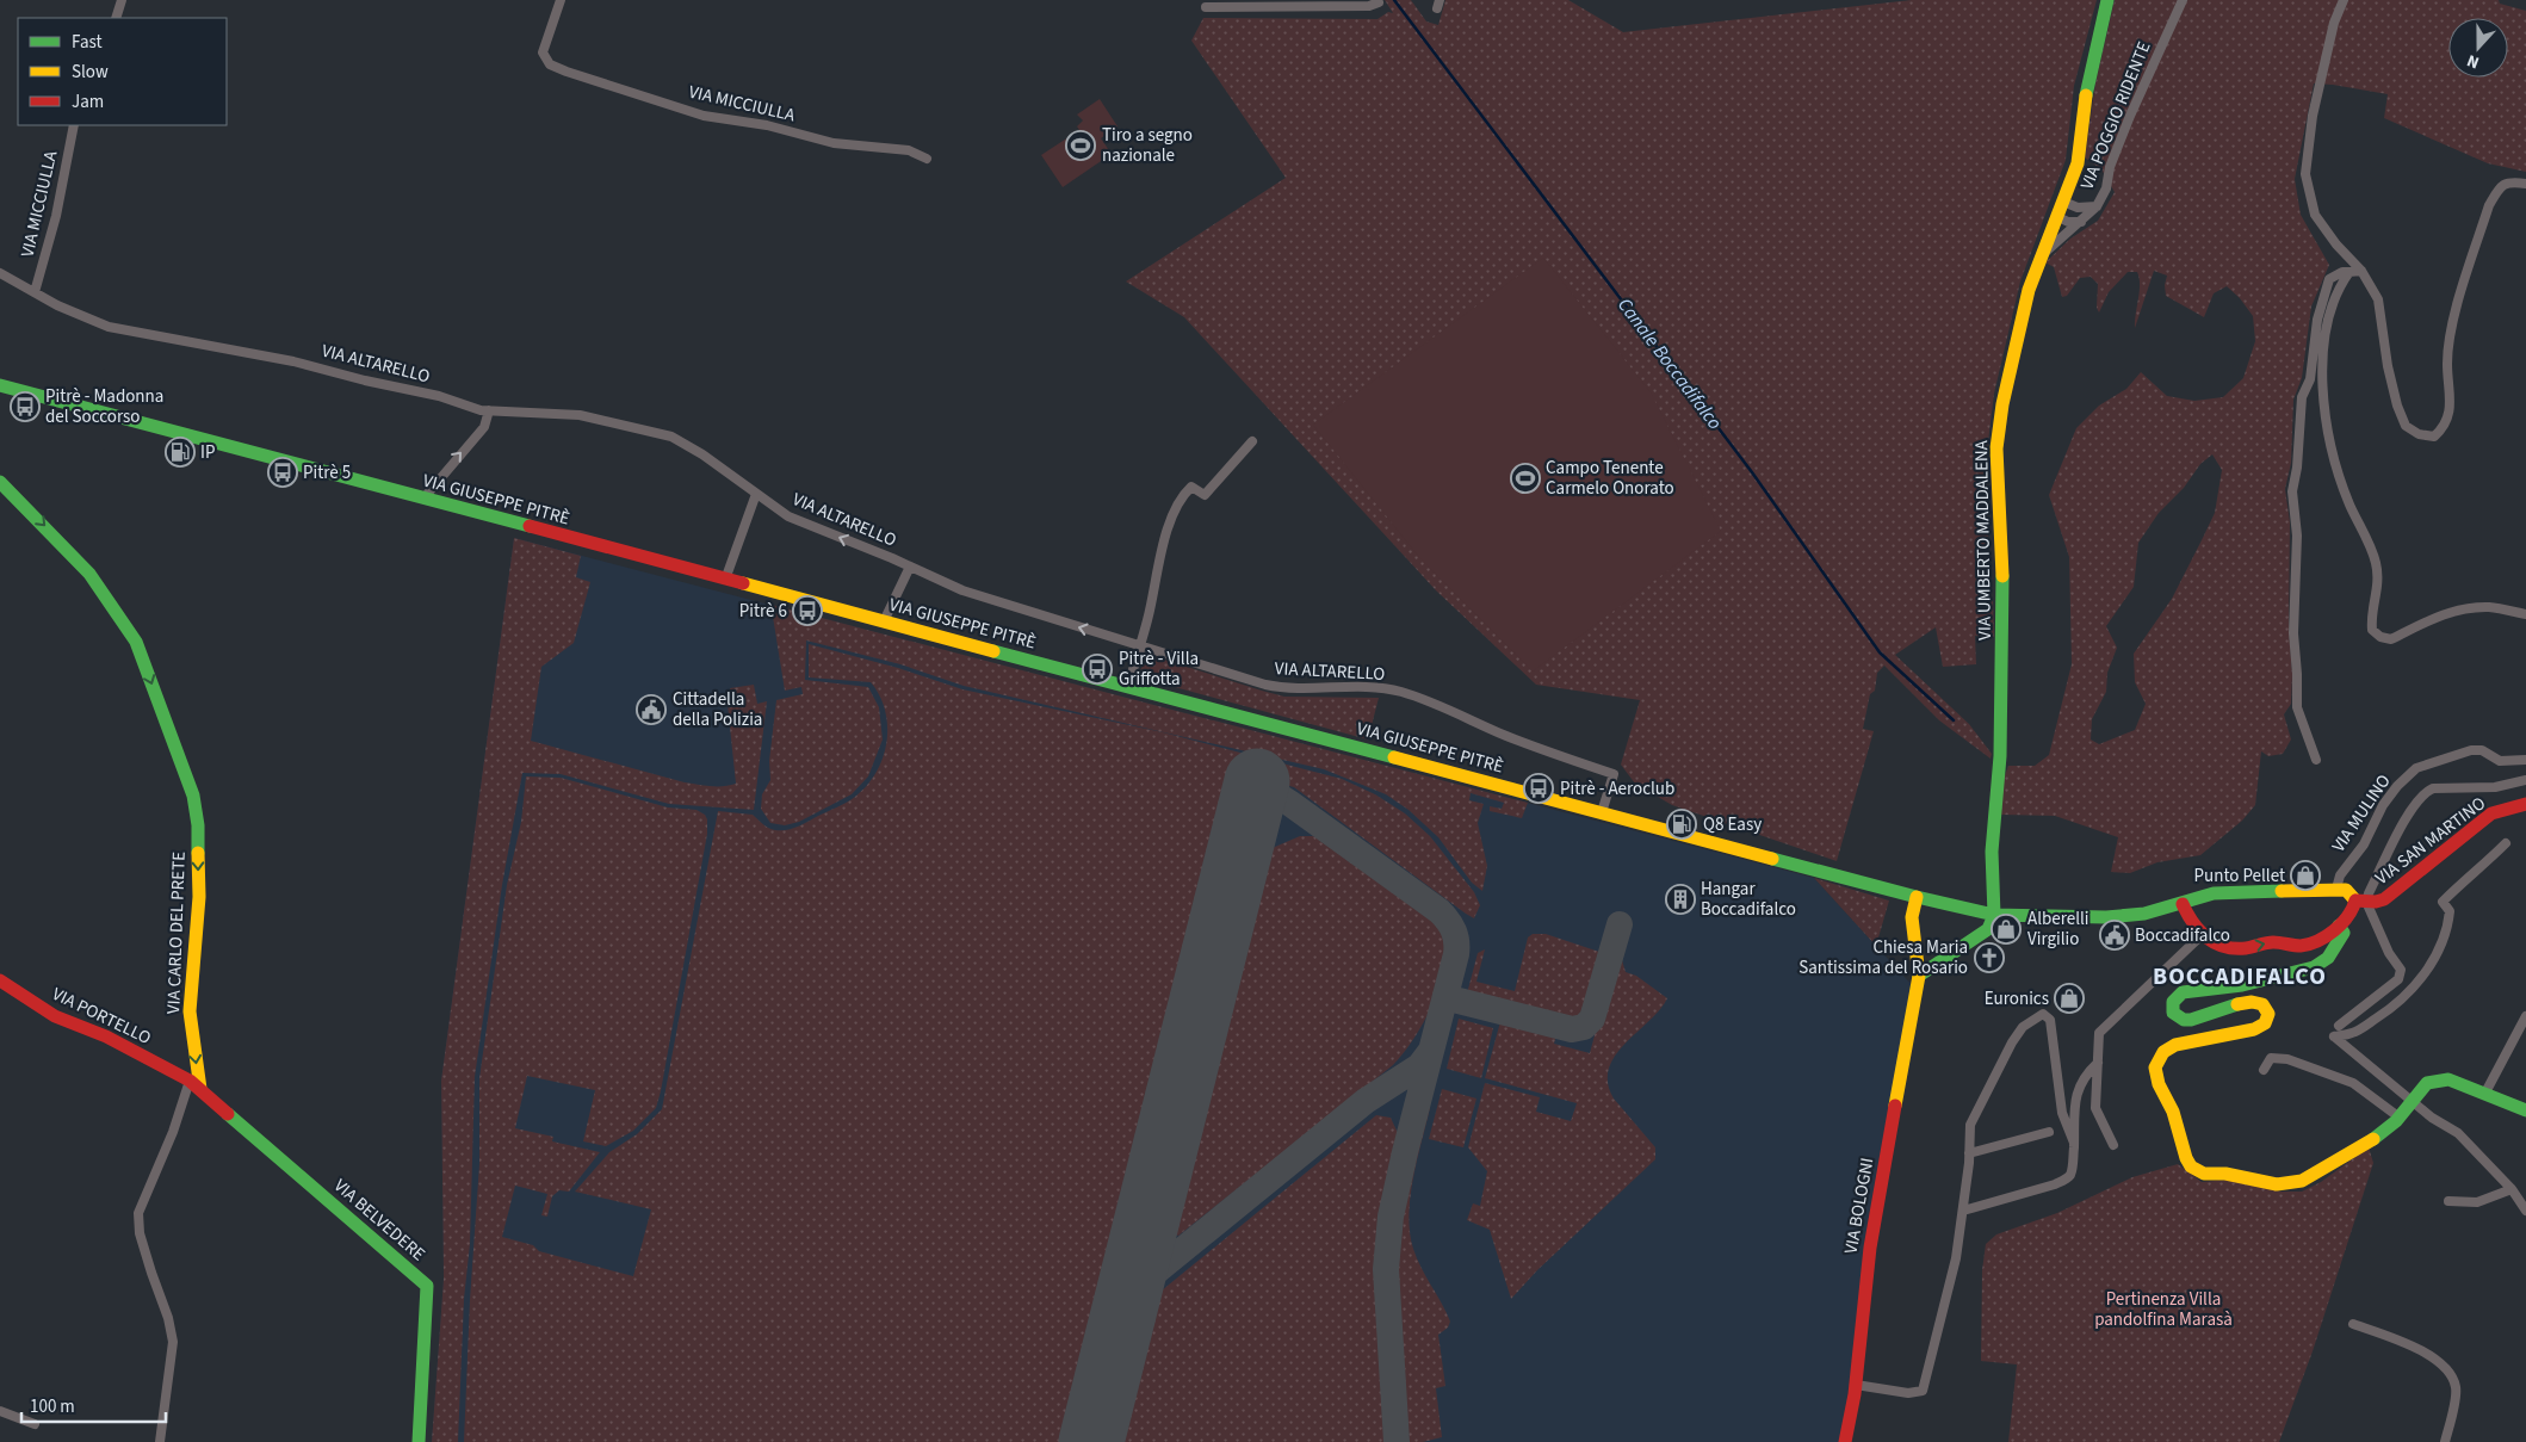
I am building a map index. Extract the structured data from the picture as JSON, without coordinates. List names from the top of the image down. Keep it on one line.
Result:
{"streets":{"street":["VIA MICCIULLA","VIA POGGIO RIDENTE","VIA ALTARELLO","VIA GIUSEPPE PITRÈ","VIA UMBERTO MADDALENA","VIA MULINO","VIA SAN MARTINO","VIA CARLO DEL PRETE","VIA PORTELLO","VIA BOLOGNI","VIA BELVEDERE"]},"crossings":[["VIA MICCIULLA","VIA ALTARELLO"],["VIA POGGIO RIDENTE","VIA UMBERTO MADDALENA"],["VIA ALTARELLO","VIA GIUSEPPE PITRÈ"],["VIA GIUSEPPE PITRÈ","VIA UMBERTO MADDALENA"],["VIA GIUSEPPE PITRÈ","VIA MULINO"],["VIA GIUSEPPE PITRÈ","VIA BOLOGNI"],["VIA CARLO DEL PRETE","VIA PORTELLO"],["VIA CARLO DEL PRETE","VIA BELVEDERE"],["VIA PORTELLO","VIA BELVEDERE"]],"one_way":["VIA CARLO DEL PRETE"],"districts":["BOCCADIFALCO"],"water":["Canale Boccadifalco"],"parks":["Pertinenza Villa pandolfina Marasà"],"places":{"sports":["Tiro a segno nazionale","Campo Tenente Carmelo Onorato"],"bus stop":["Pitrè - Madonna del Soccorso","Pitrè 5","Pitrè 6","Pitrè - Villa Griffotta","Pitrè - Aeroclub"],"fuel station":["IP","Q8 Easy"],"public building":["Cittadella della Polizia","Boccadifalco"],"shop":["Punto Pellet","Alberelli Virgilio","Euronics"],"building":["Hangar Boccadifalco"],"church":["Chiesa Maria Santissima del Rosario"]},"legend":["Fast","Slow","Jam"],"scale_bar":"100 m","north":"bottom"}
